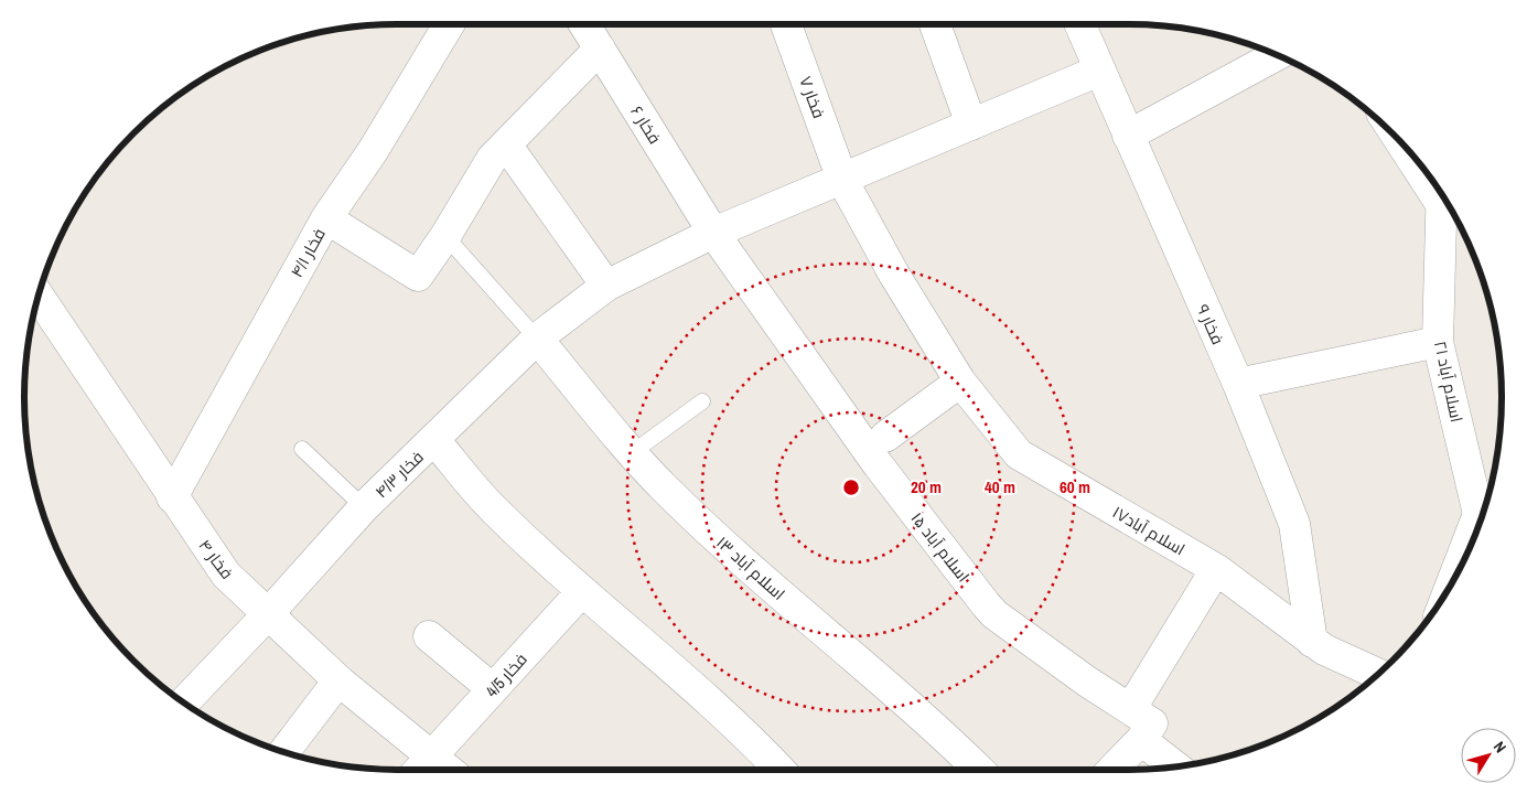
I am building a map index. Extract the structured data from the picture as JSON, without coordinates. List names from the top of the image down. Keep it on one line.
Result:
{"streets":{"street":["فخار ۷","فخار ۶","فخار ۴/۱","فخار ۹","اسلام آباد ۲۱","فخار ۴/۳","اسلام آباد۱۷","اسلام آباد ۱۵","فخار ۴","اسلام آباد ۱۳","فخار 4/5"]},"crossings":[["فخار ۷","فخار ۴/۳"],["فخار ۷","اسلام آباد۱۷"],["فخار ۶","فخار ۴/۳"],["فخار ۶","اسلام آباد ۱۵"],["فخار ۴/۱","فخار ۴"],["فخار ۹","فخار ۴/۳"],["فخار ۹","اسلام آباد۱۷"],["فخار ۴/۳","اسلام آباد۱۷"],["فخار ۴/۳","اسلام آباد ۱۵"],["فخار ۴/۳","فخار ۴"],["فخار ۴/۳","اسلام آباد ۱۳"],["فخار ۴","فخار 4/5"]],"north":"top right","rings":["20 m","40 m","60 m"]}
